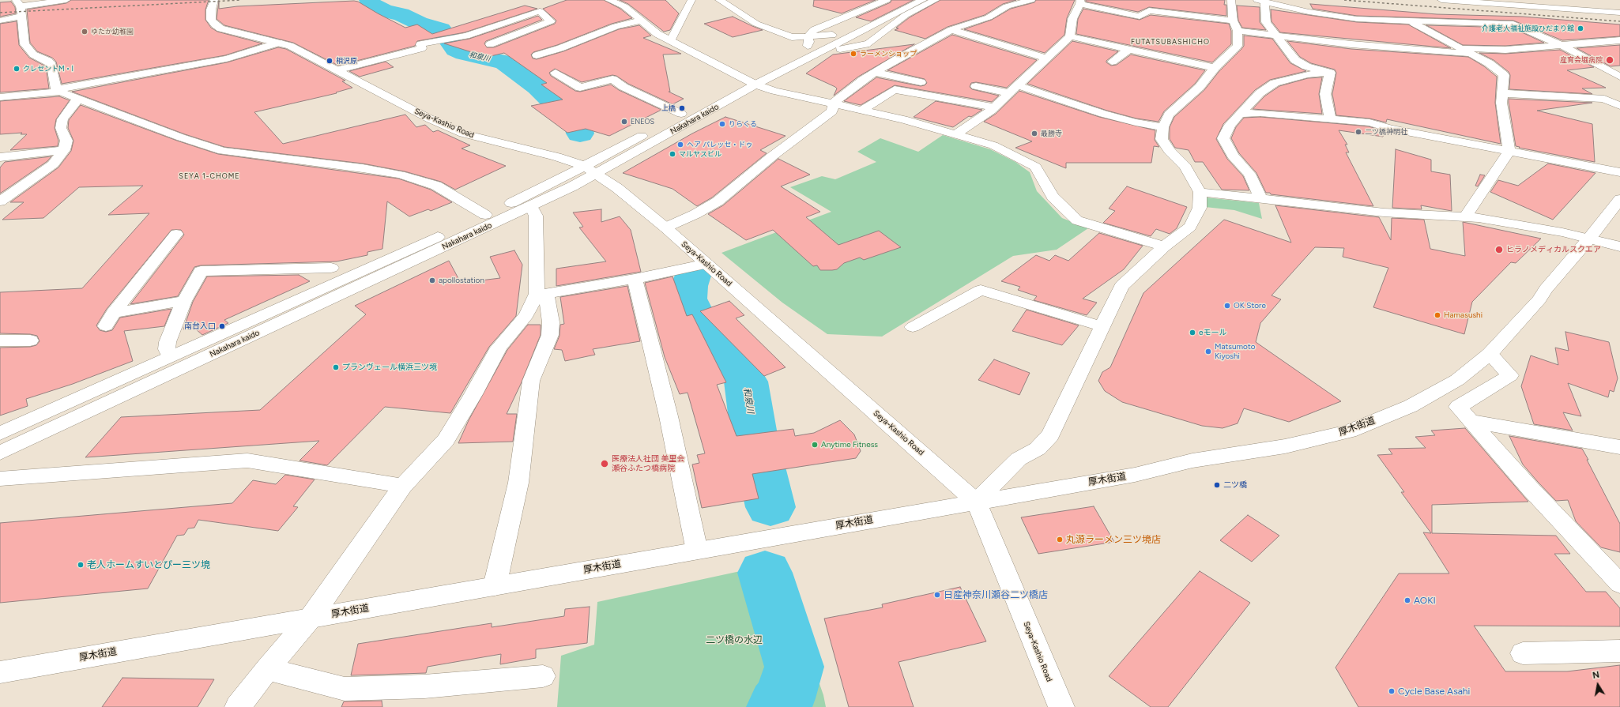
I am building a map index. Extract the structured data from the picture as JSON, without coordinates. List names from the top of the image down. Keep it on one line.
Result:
{"streets":{"street":["Nakahara kaido","Seya-Kashio Road","厚木街道"]},"crossings":[["Nakahara kaido","Seya-Kashio Road"],["Seya-Kashio Road","厚木街道"]],"districts":["FUTATSUBASHICHO","SEYA 1-CHOME"],"water":["和泉川"],"parks":["二ツ橋の水辺"],"places":["介護老人福祉施設ひだまり館","ゆたか幼稚園","ラーメンショップ","産育会堀病院","相沢原","クレセントM・I","上橋","ENEOS","りらくる","二ツ橋神明社","最勝寺","ヘア パレッセ・ドゥ","マルヤスビル","ヒラノメディカルスクエア","apollostation","OK Store","Hamasushi","南台入口","eモール","Matsumoto Kiyoshi","プランヴェール横浜三ツ境","Anytime Fitness","医療法人社団 美里会 瀬谷ふたつ橋病院","二ツ橋","丸源ラーメン三ツ境店","老人ホームすいとぴー三ツ境","日産神奈川瀬谷二ツ橋店","AOKI","Cycle Base Asahi"],"north":"top"}
